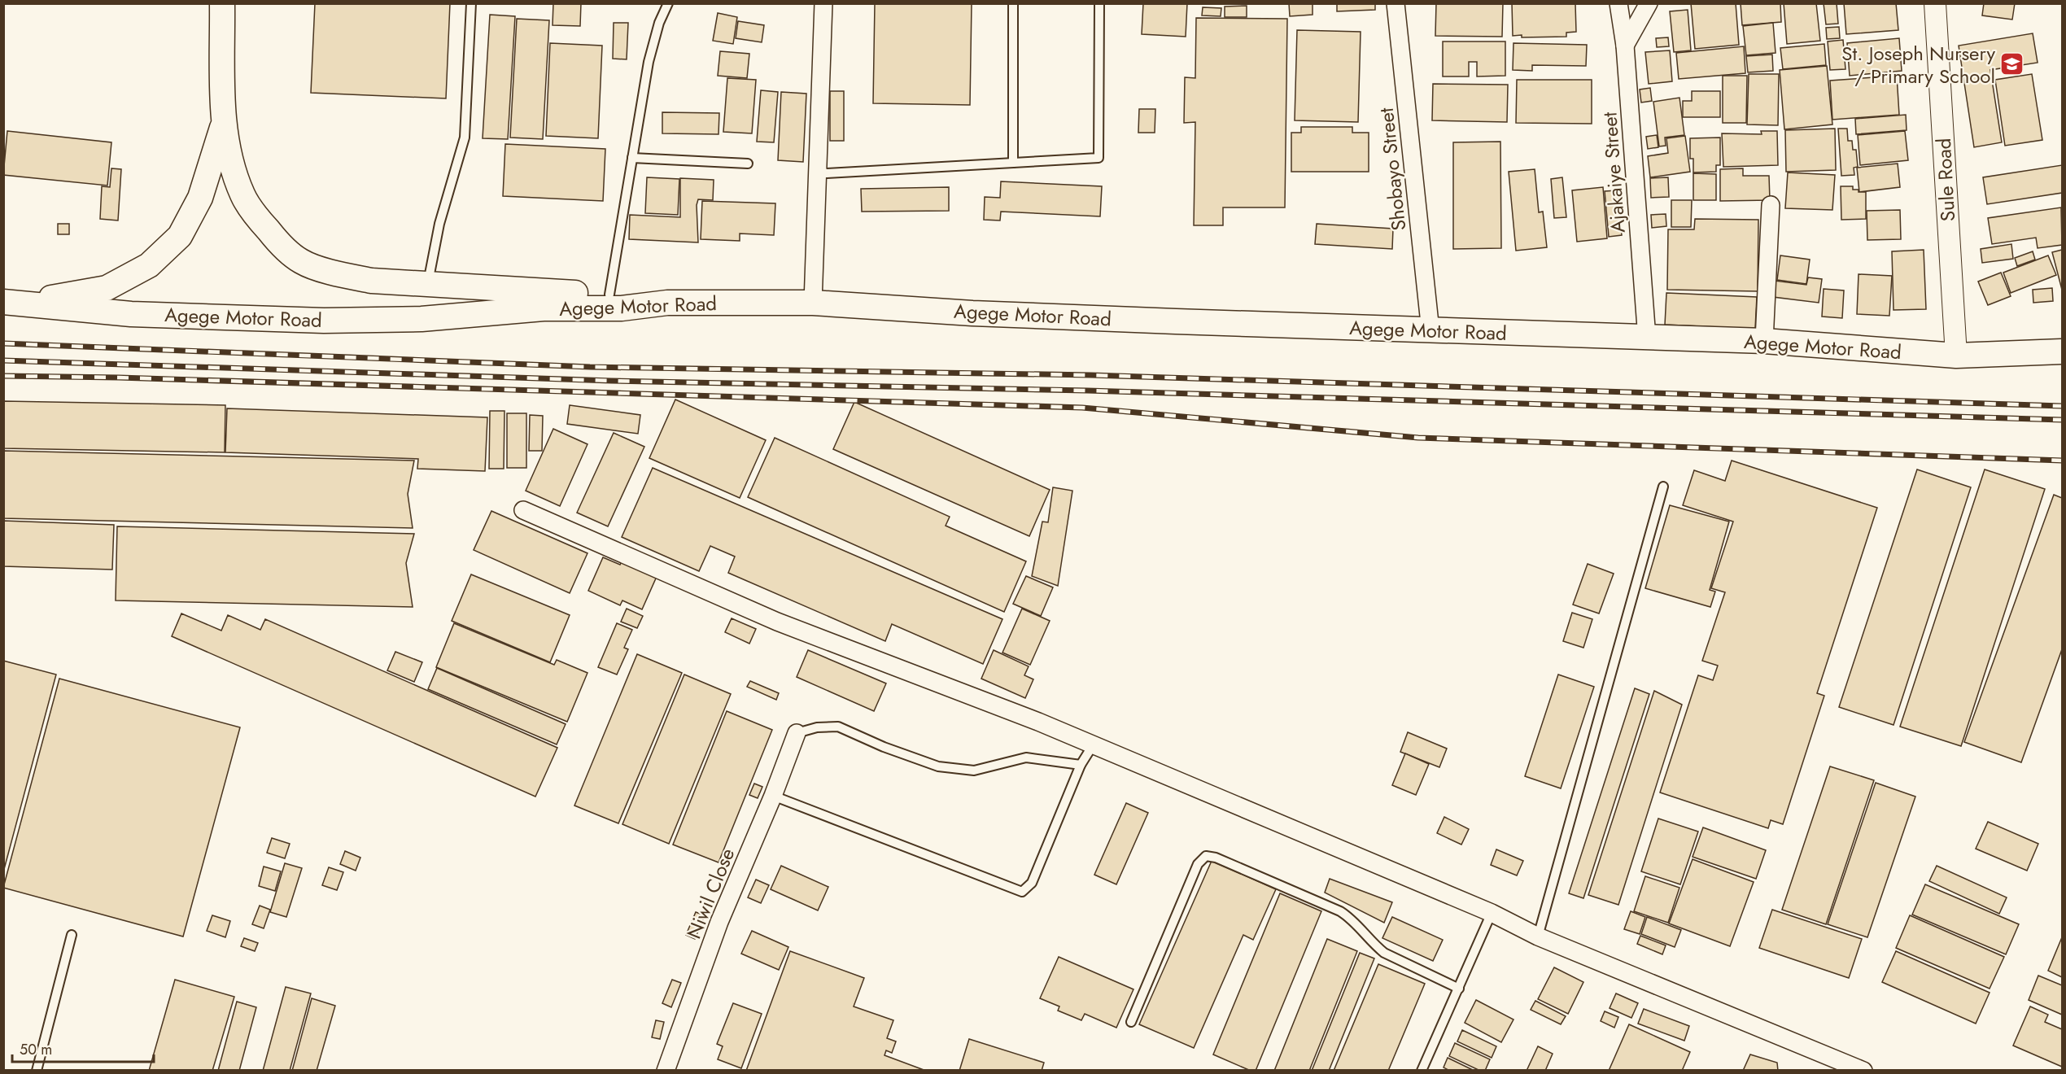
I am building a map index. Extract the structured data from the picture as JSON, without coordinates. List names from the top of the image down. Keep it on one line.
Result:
{"streets":{"main road":["Agege Motor Road"],"street":["Shobayo Street","Ajakaiye Street","Sule Road","Niwil Close"]},"crossings":[["Shobayo Street","Agege Motor Road"],["Ajakaiye Street","Agege Motor Road"],["Sule Road","Agege Motor Road"]],"places":{"school or university":["St. Joseph Nursery / Primary School"]},"scale_bar":"50 m"}
